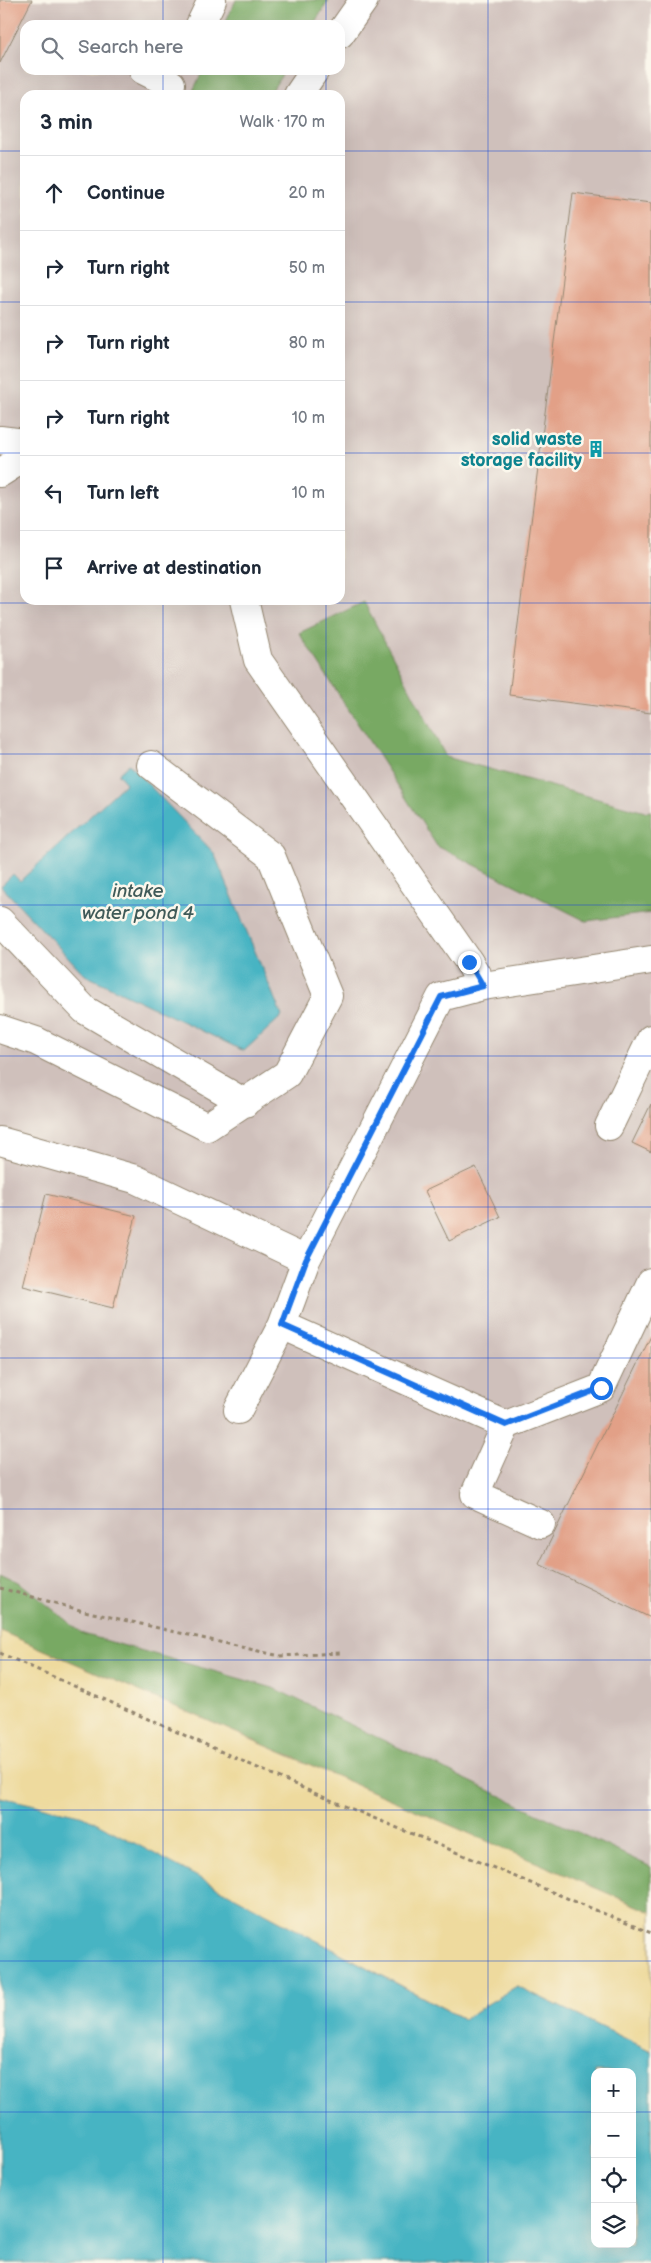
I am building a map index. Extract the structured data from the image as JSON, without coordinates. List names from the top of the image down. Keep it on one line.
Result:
{"water":["intake water pond 4"],"places":{"building":["solid waste storage facility"]},"page":{"search":"Search here","heading":["3 min","Walk · 170 m"],"list":[["Continue","20 m"],["Turn right","50 m"],["Turn right","80 m"],["Turn right","10 m"],["Turn left","10 m"],"Arrive at destination"],"map_buttons":["+","−"]}}
